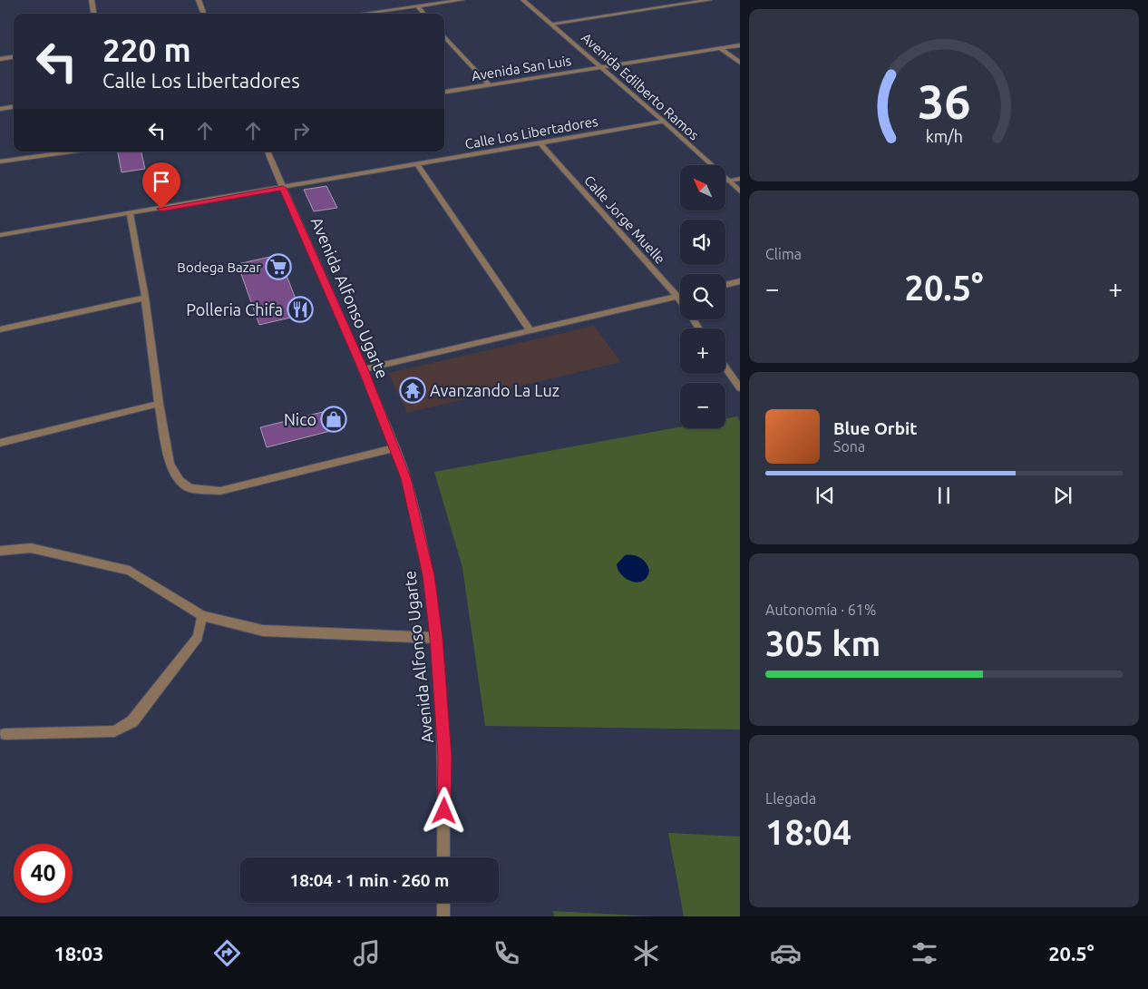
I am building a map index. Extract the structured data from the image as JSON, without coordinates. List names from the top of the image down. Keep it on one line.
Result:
{"streets":{"street":["Avenida San Luis","Avenida Edilberto Ramos","Calle Los Libertadores","Calle Jorge Muelle","Avenida Alfonso Ugarte"]},"crossings":[["Avenida San Luis","Avenida Edilberto Ramos"],["Avenida Edilberto Ramos","Calle Los Libertadores"],["Calle Los Libertadores","Calle Jorge Muelle"],["Calle Los Libertadores","Avenida Alfonso Ugarte"]],"places":{"supermarket":["Bodega Bazar"],"restaurant":["Polleria Chifa"],"temple":["Avanzando La Luz"],"shop":["Nico"]},"north":"top left","page":{"turn":["220 m","Calle Los Libertadores"],"map_buttons":["+","−"],"tile":["Clima",["Autonomía · 61%","305 km"],["Llegada","18:04"]],"heat":["−","20.5°","+"],"song":["Blue Orbit","Sona"],"limit":"40","trip":"18:04 · 1 min · 260 m","tabs":["18:03","20.5°"],"gauge":["36","km/h"]}}
